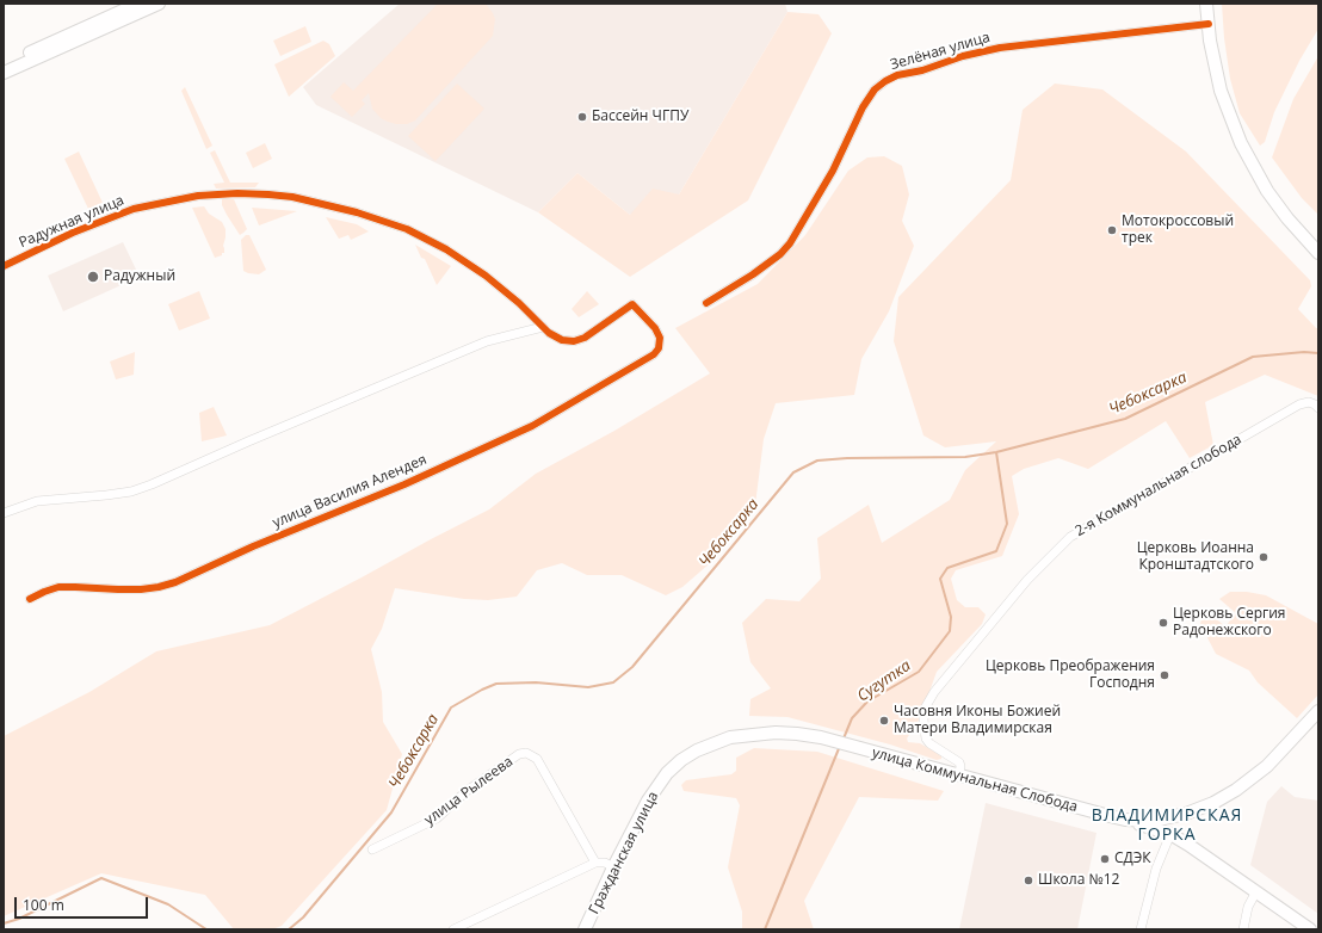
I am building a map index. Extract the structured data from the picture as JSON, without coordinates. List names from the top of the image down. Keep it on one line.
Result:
{"streets":{"main road":["улица Коммунальная Слобода","Гражданская улица"],"street":["Зелёная улица","Радужная улица","2-я Коммунальная слобода","улица Василия Алендея","улица Рылеева"]},"crossings":[["Радужная улица","улица Василия Алендея"],["2-я Коммунальная слобода","улица Коммунальная Слобода"],["улица Коммунальная Слобода","Гражданская улица"]],"districts":["ВЛАДИМИРСКАЯ ГОРКА"],"water":["Чебоксарка","Сугутка"],"places":["Бассейн ЧГПУ","Мотокроссовый трек","Радужный","Церковь Иоанна Кронштадтского","Церковь Сергия Радонежского","Церковь Преображения Господня","Часовня Иконы Божией Матери Владимирская","СДЭК","Школа №12"],"scale_bar":"100 m"}
